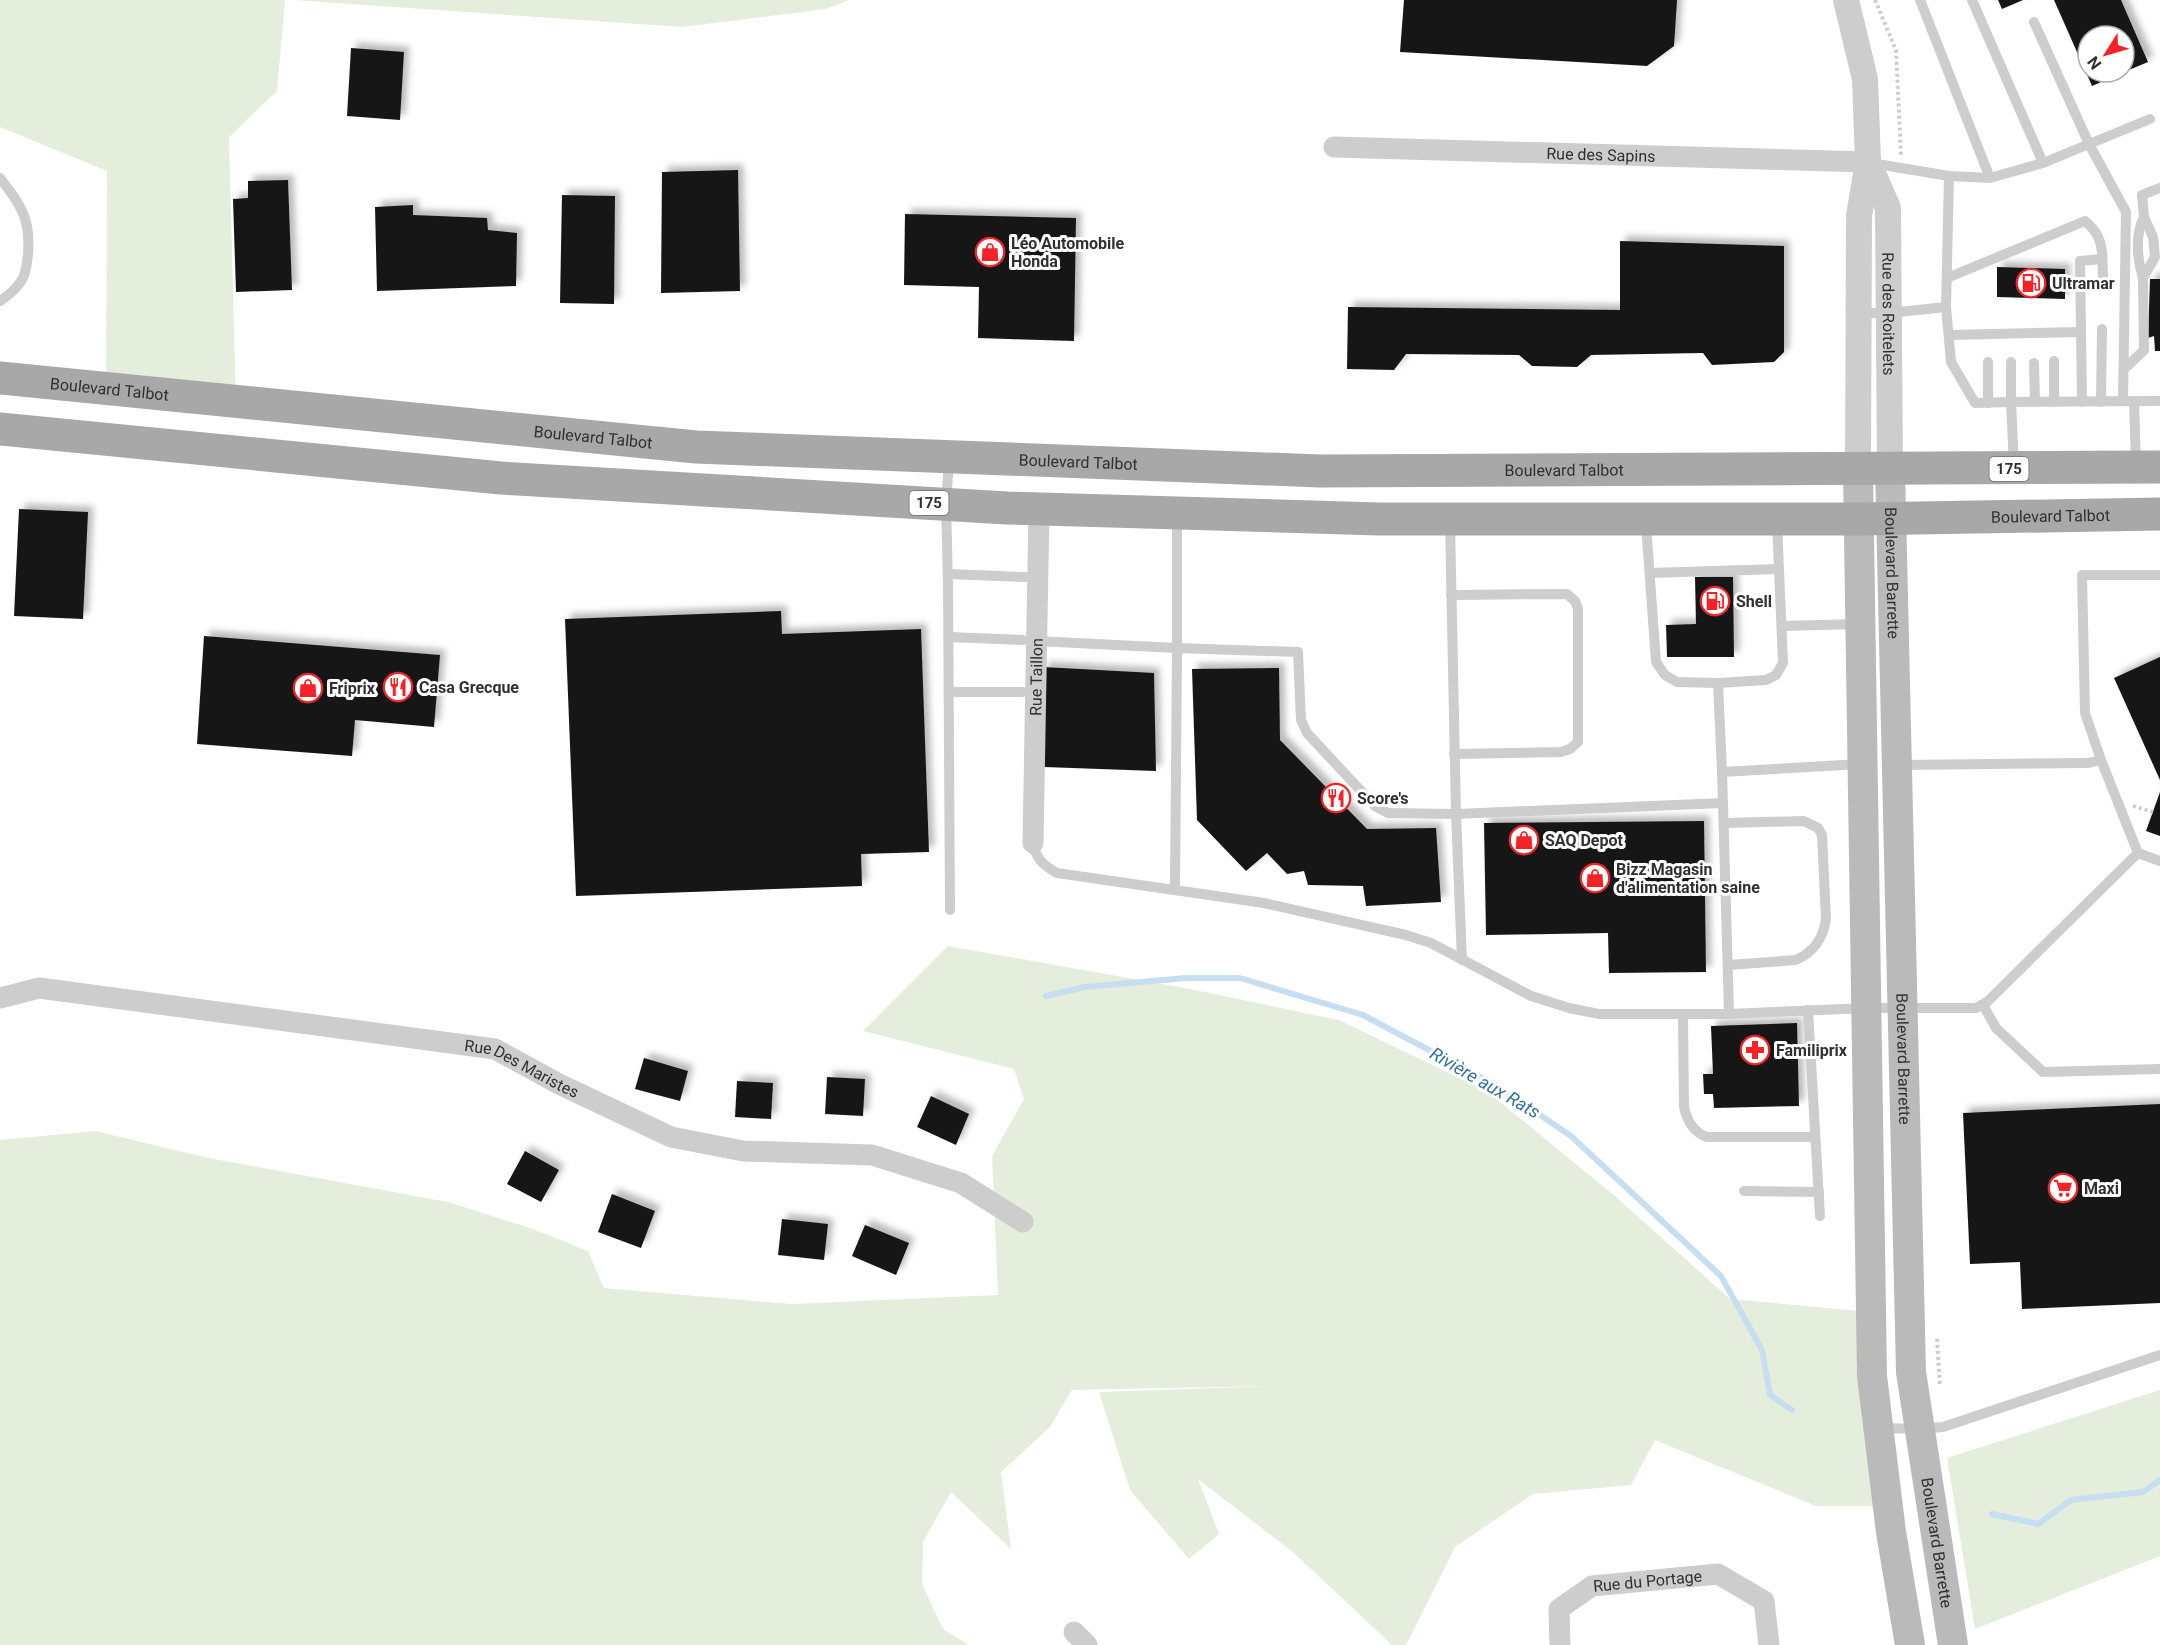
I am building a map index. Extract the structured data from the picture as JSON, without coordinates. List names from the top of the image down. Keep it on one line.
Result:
{"streets":{"main road":["Boulevard Talbot","175","Boulevard Barrette"],"street":["Rue des Sapins","Rue des Roitelets","Rue Taillon","Rue Des Maristes","Rue du Portage"]},"crossings":[["Rue des Sapins","Rue des Roitelets"],["Rue des Roitelets","Boulevard Talbot"],["Rue des Roitelets","Boulevard Barrette"],["Boulevard Talbot","Boulevard Barrette"],["Boulevard Talbot","Rue Taillon"]],"water":["Rivière aux Rats"],"places":{"shop":["Léo Automobile Honda","Friprix","SAQ Depot","Bizz Magasin d'alimentation saine"],"fuel station":["Ultramar","Shell"],"restaurant":["Casa Grecque","Score's"],"pharmacy":["Familiprix"],"supermarket":["Maxi"]},"north":"bottom left"}
